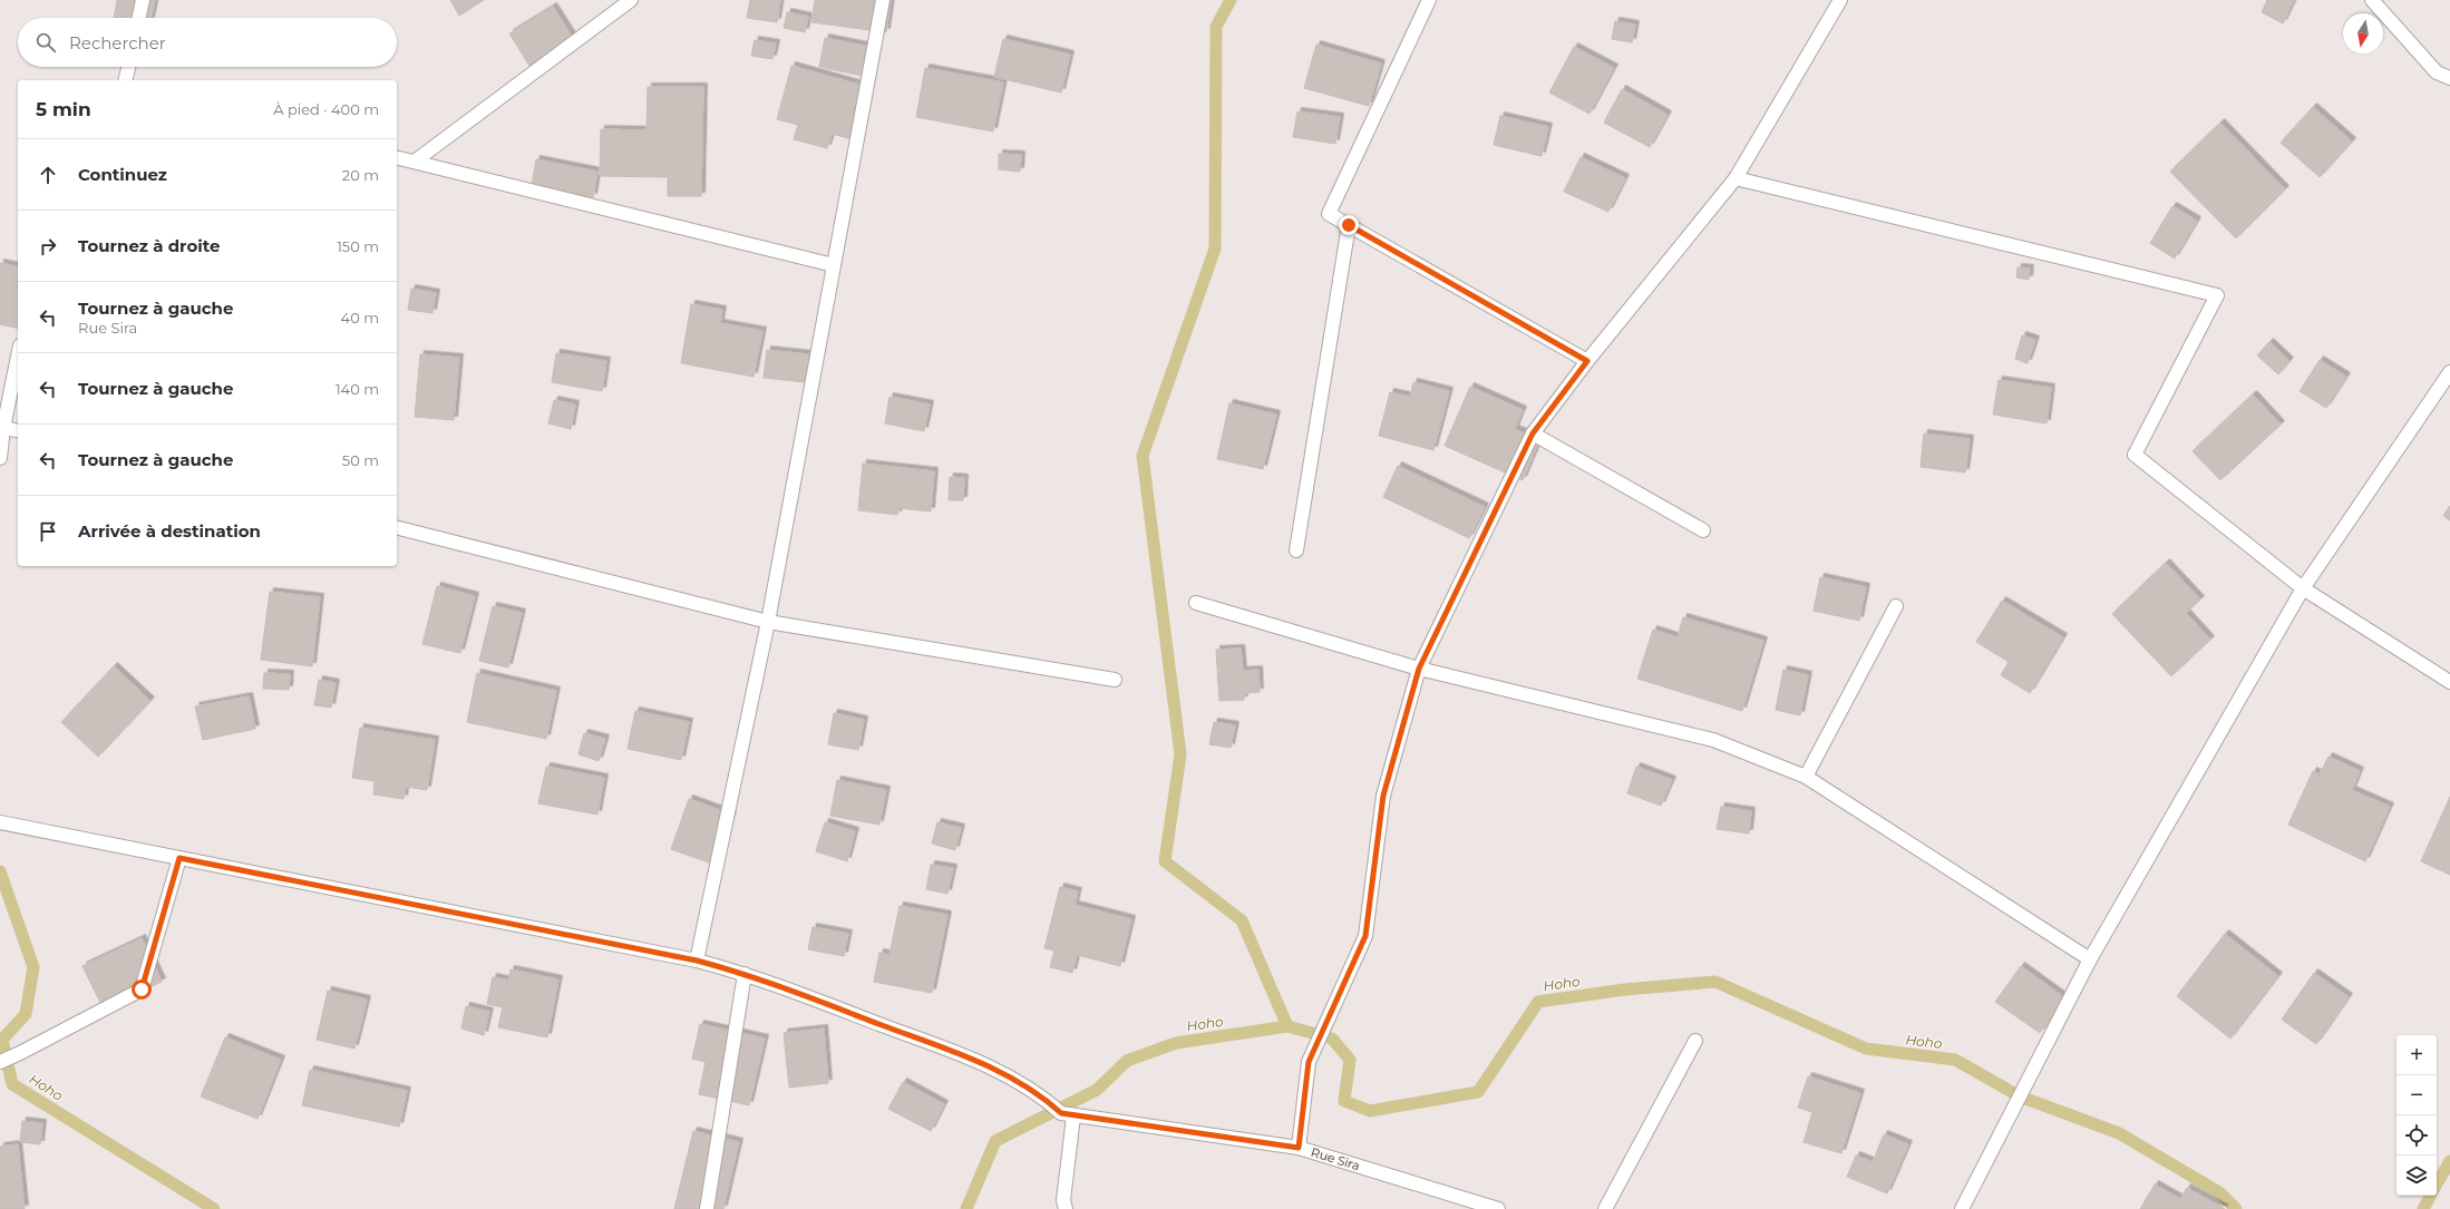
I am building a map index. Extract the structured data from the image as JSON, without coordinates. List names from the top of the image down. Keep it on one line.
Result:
{"streets":{"street":["Rue Sira"]},"water":["Hoho"],"north":"bottom","page":{"search":"Rechercher","heading":["5 min","À pied · 400 m"],"list":[["Continuez","20 m"],["Tournez à droite","150 m"],["Tournez à gauche","Rue Sira","40 m"],["Tournez à gauche","140 m"],["Tournez à gauche","50 m"],"Arrivée à destination"],"map_buttons":["+","−"]}}
